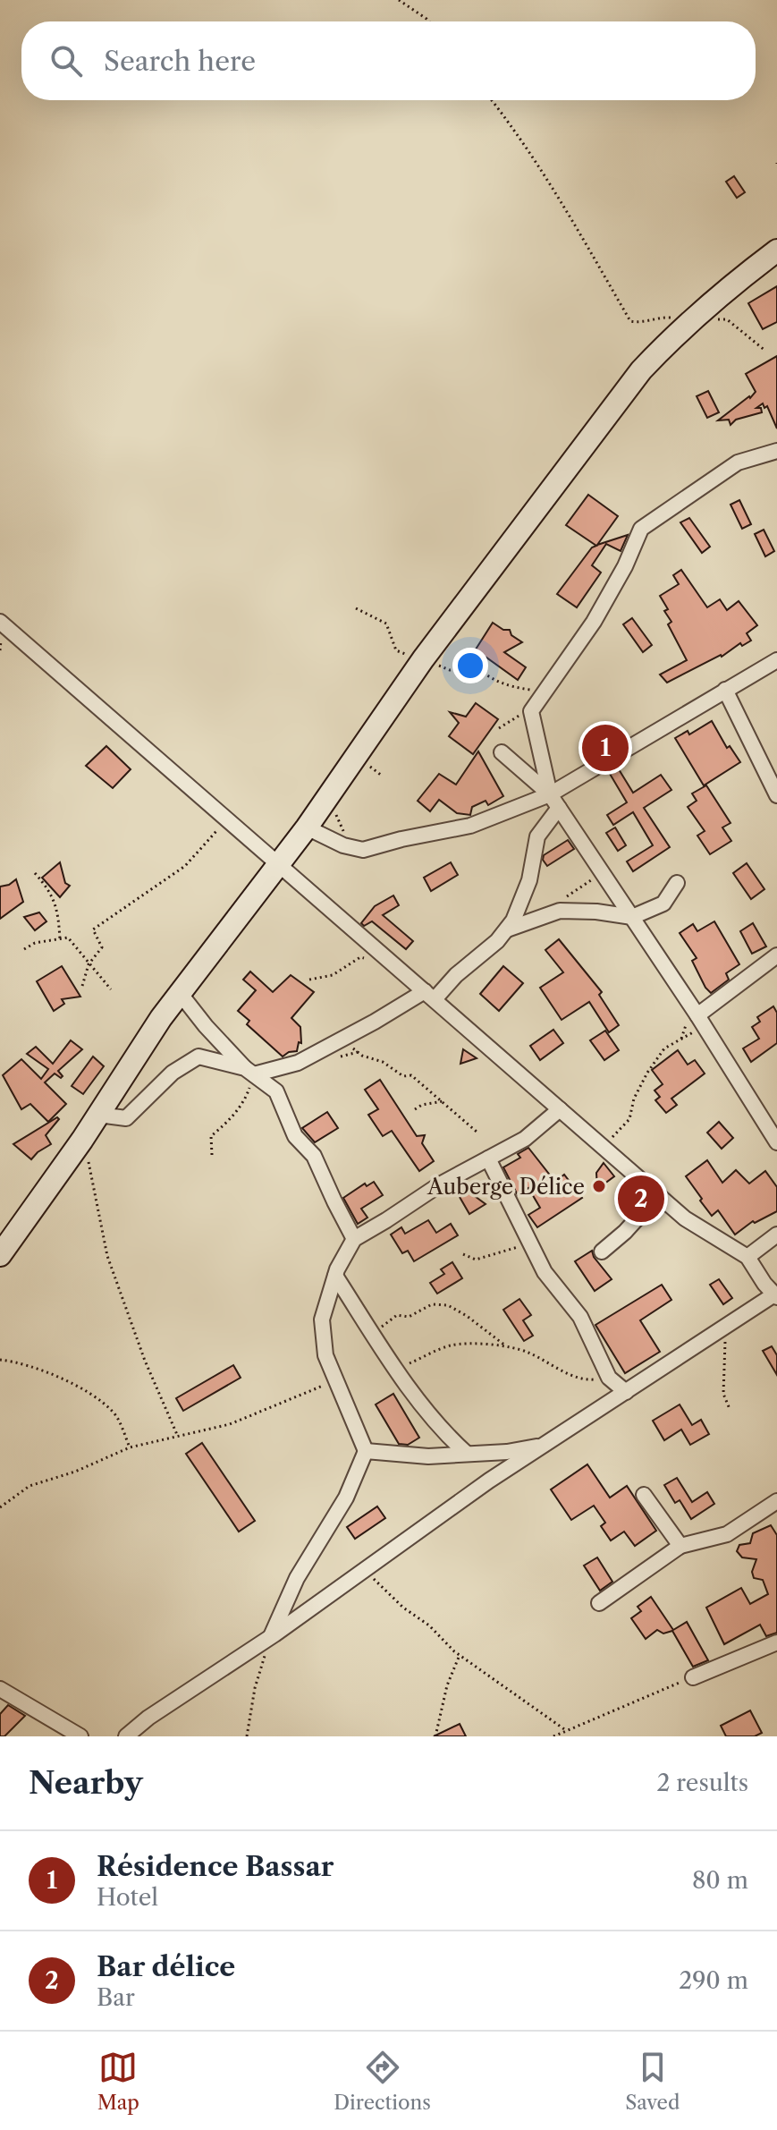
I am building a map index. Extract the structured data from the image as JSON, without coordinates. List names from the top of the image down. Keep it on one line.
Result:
{"places":["Auberge Délice"],"page":{"search":"Search here","pins":["1","2"],"heading":["Nearby","2 results"],"list":[{"mark":"1","name":"Résidence Bassar","note":"Hotel","value":"80 m"},{"mark":"2","name":"Bar délice","note":"Bar","value":"290 m"}],"nav":["Map","Directions","Saved"]}}
